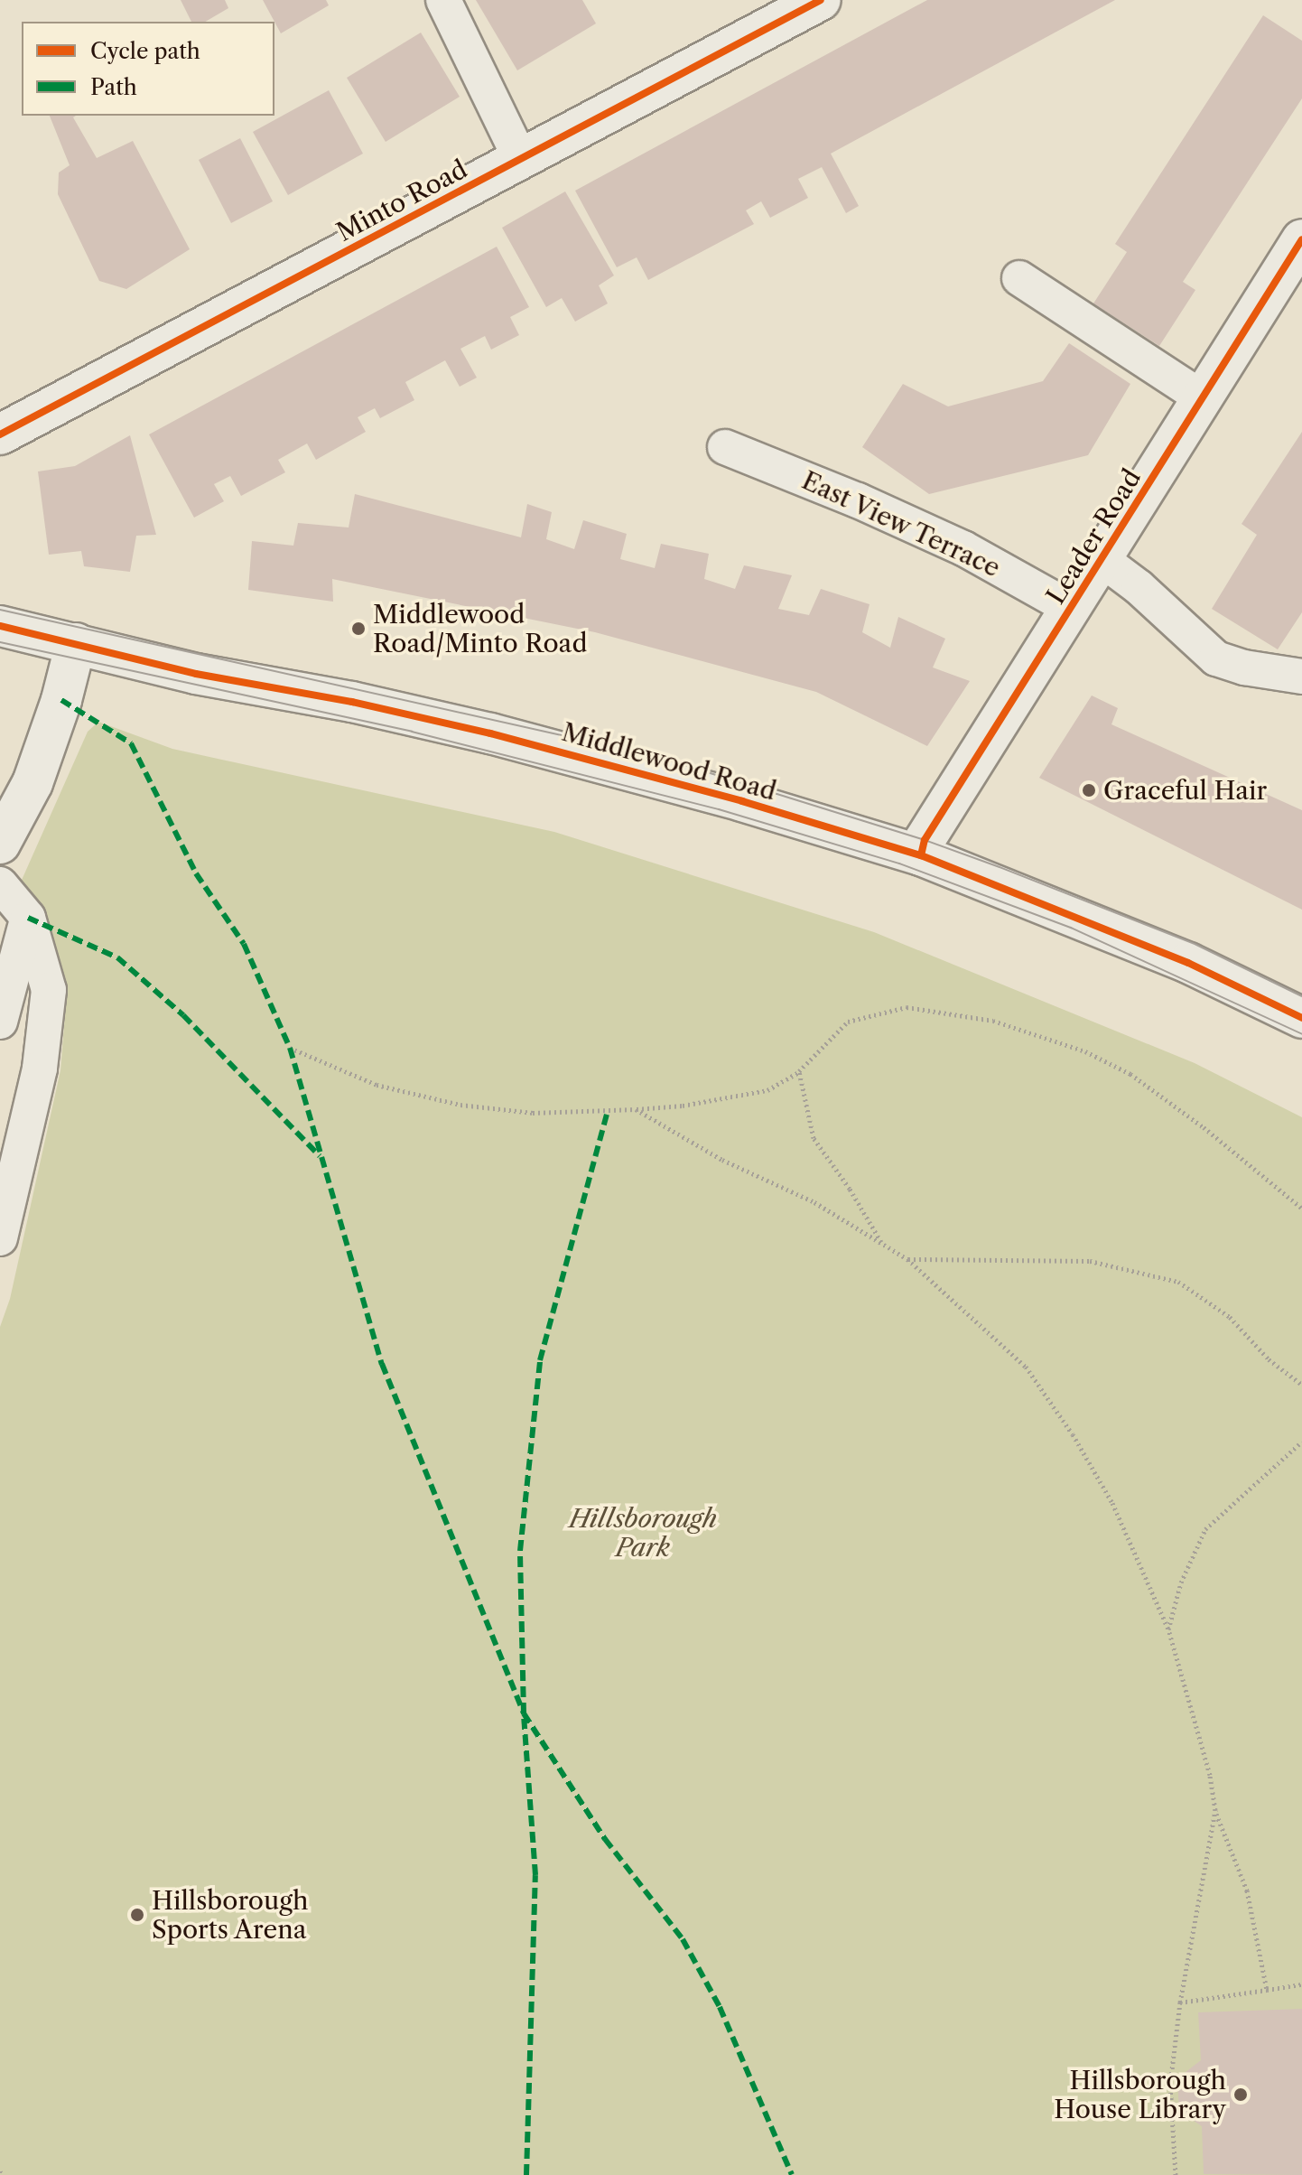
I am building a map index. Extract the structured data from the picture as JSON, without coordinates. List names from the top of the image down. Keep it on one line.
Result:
{"streets":{"street":["Minto Road","Leader Road","Middlewood Road"],"lane":["East View Terrace"]},"crossings":[["East View Terrace","Leader Road"],["Leader Road","Middlewood Road"]],"parks":["Hillsborough Park"],"places":["Middlewood Road/Minto Road","Graceful Hair","Hillsborough Sports Arena","Hillsborough House Library"],"legend":["Cycle path","Path"]}
